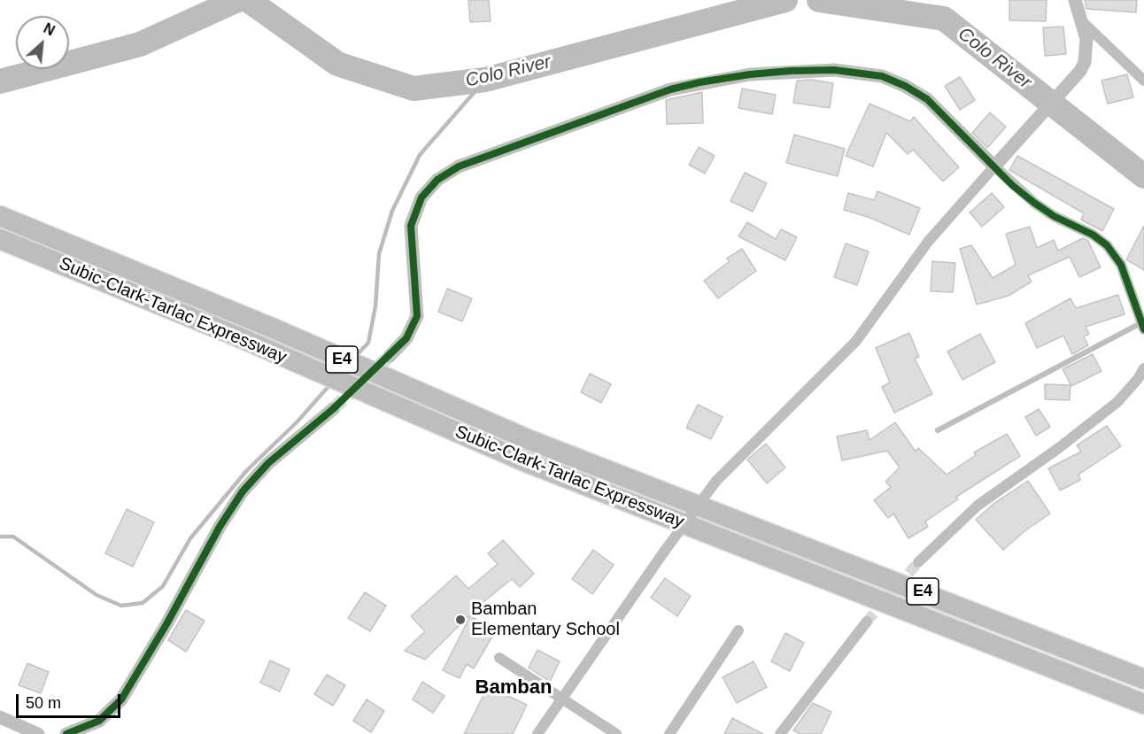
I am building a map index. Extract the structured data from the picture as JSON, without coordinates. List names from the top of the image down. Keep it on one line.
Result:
{"streets":{"highway":["Subic-Clark-Tarlac Expressway","E4"]},"districts":["Bamban"],"water":["Colo River"],"places":["Bamban Elementary School"],"scale_bar":"50 m","north":"top right"}
